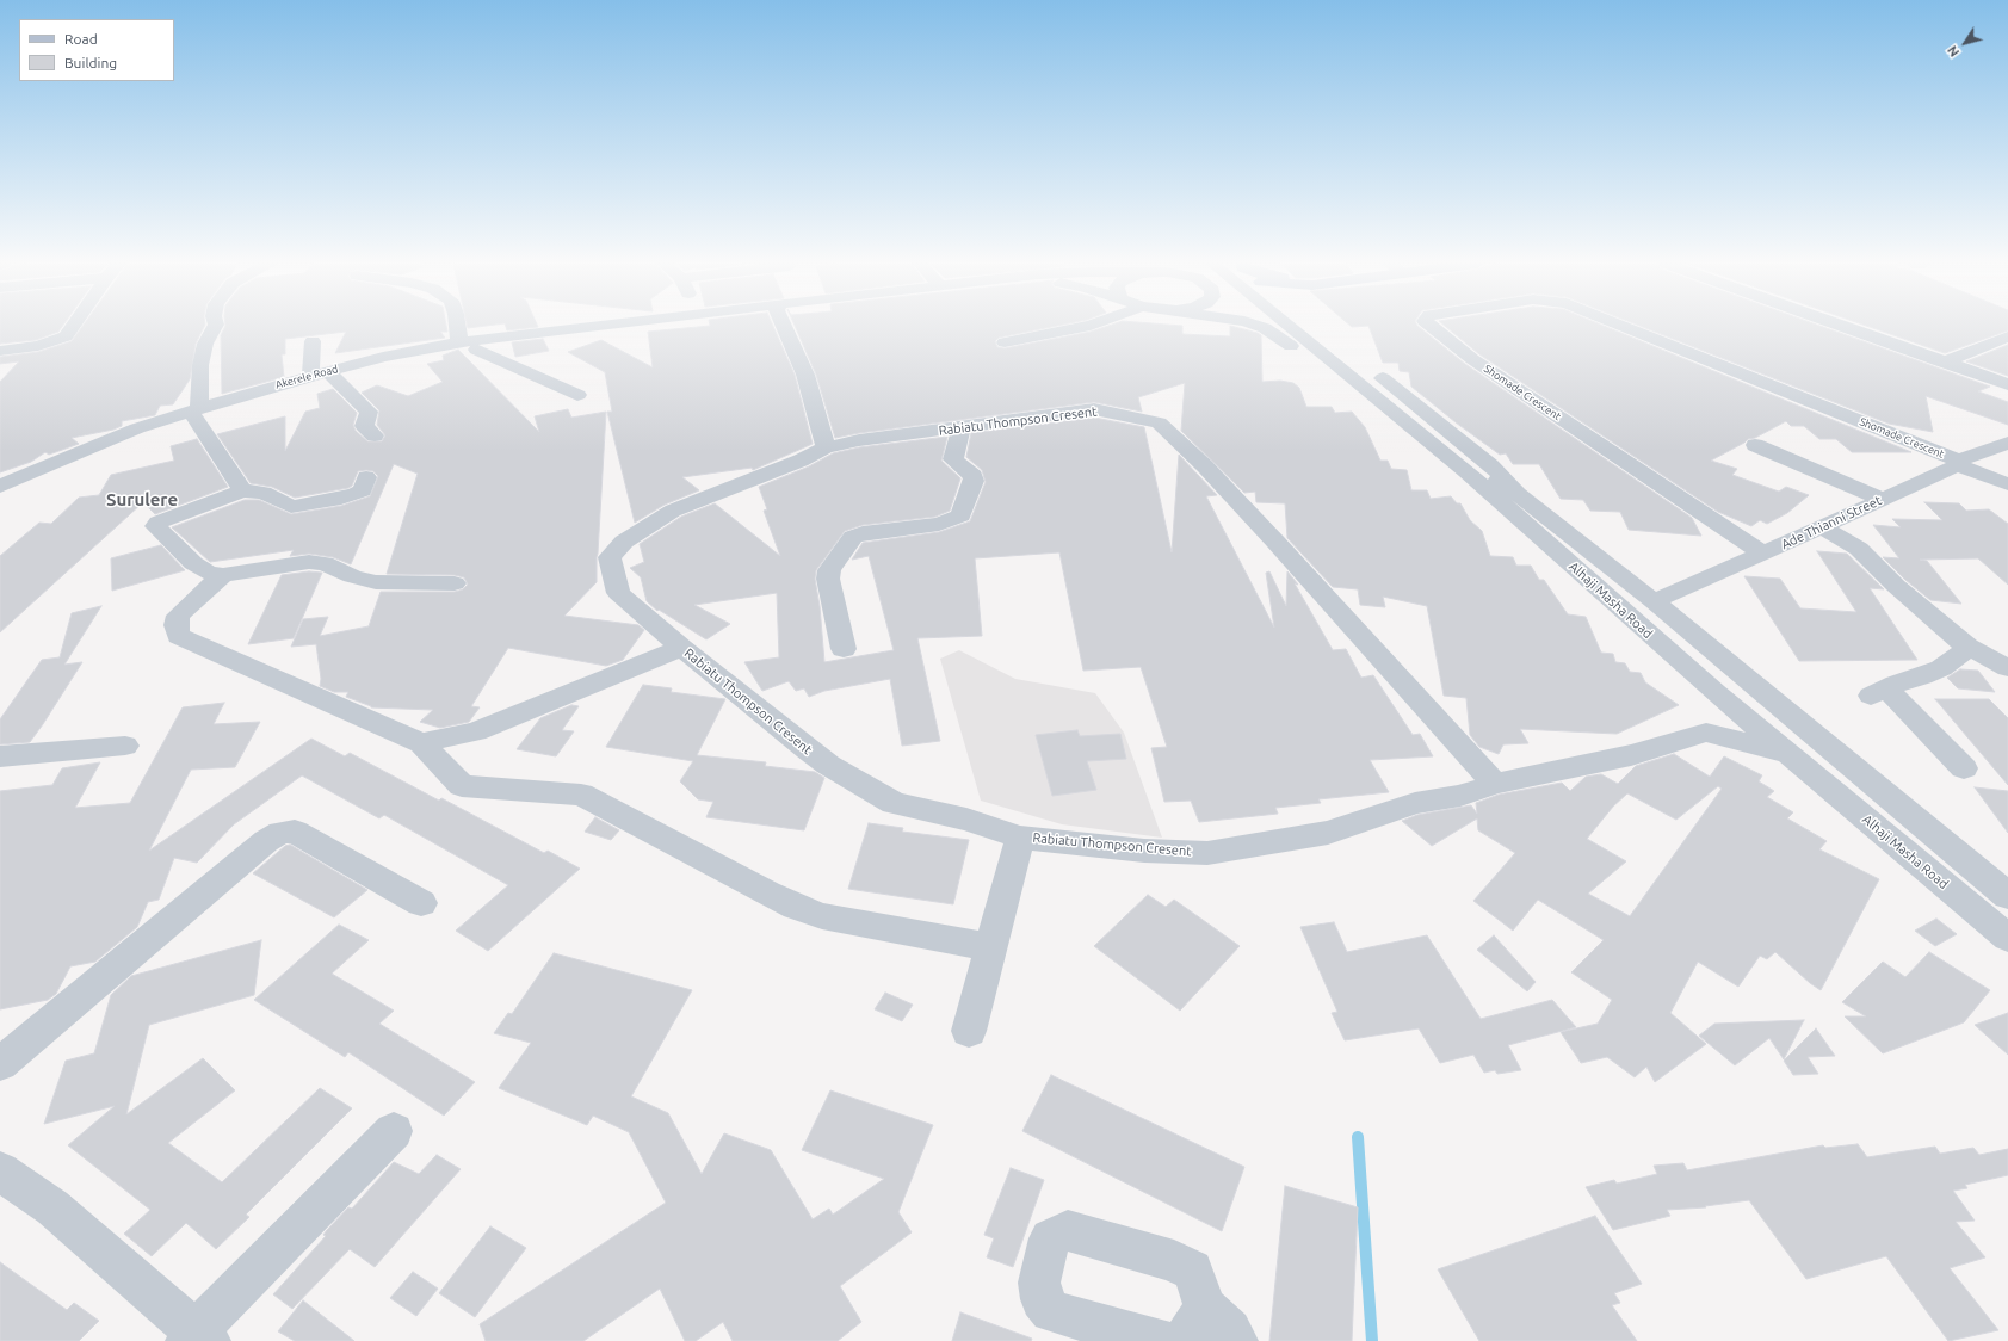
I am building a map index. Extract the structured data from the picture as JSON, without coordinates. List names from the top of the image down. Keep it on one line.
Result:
{"streets":{"street":["Akerele Road","Shomade Crescent","Rabiatu Thompson Cresent","Ade Thianni Street","Alhaji Masha Road"]},"crossings":[["Shomade Crescent","Ade Thianni Street"],["Ade Thianni Street","Alhaji Masha Road"]],"districts":["Surulere"],"legend":["Road","Building"],"north":"bottom left"}
